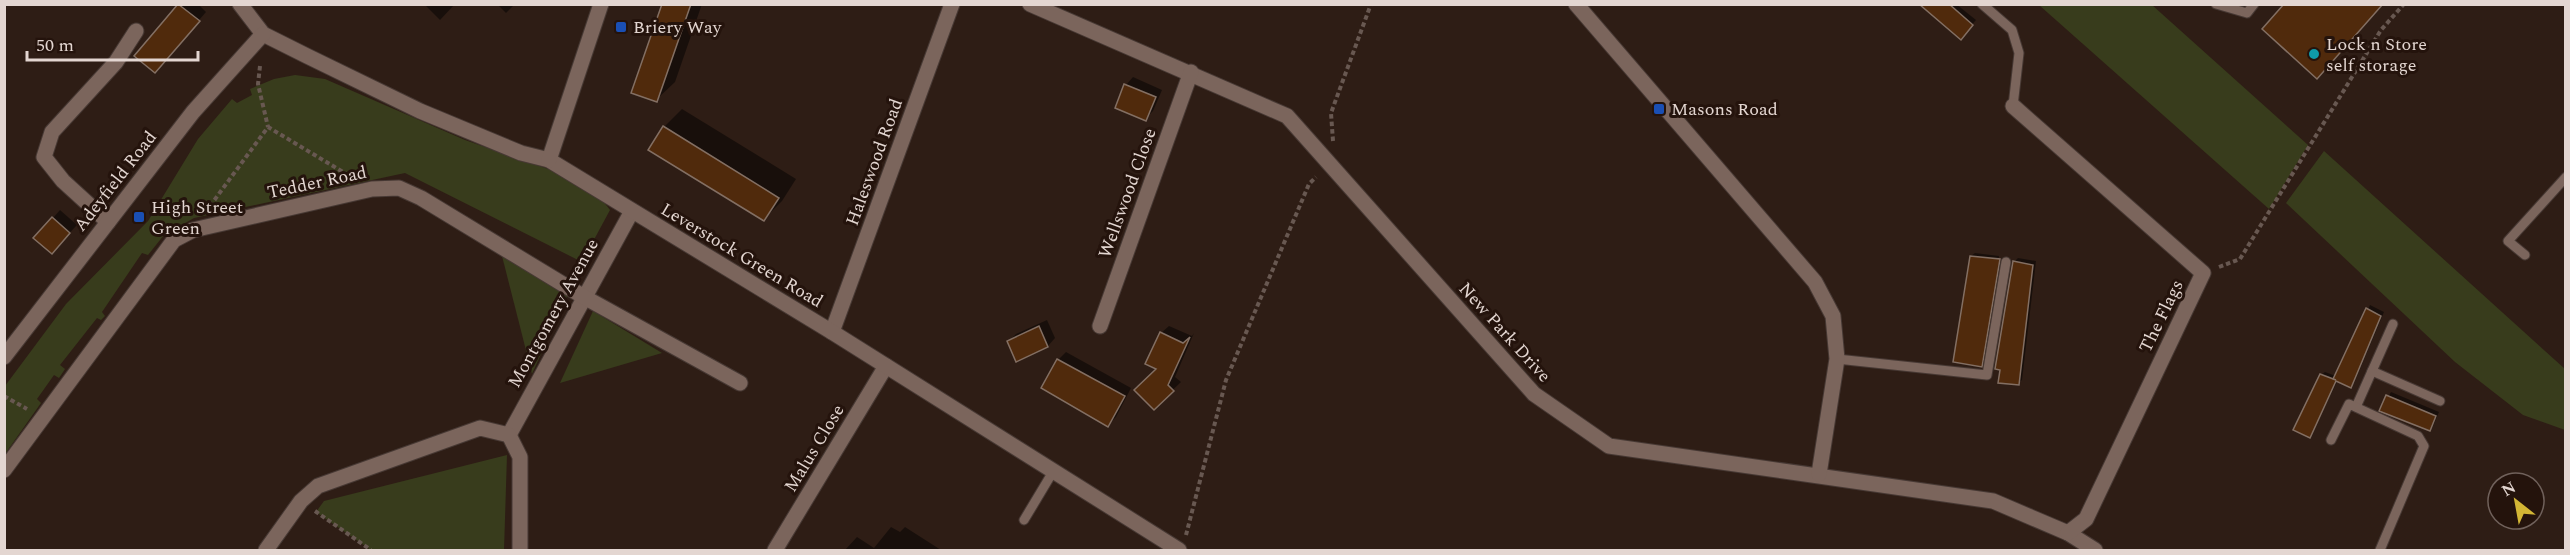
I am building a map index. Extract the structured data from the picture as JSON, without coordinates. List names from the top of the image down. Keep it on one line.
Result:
{"streets":{"street":["Haleswood Road","Adeyfield Road","Tedder Road","Wellswood Close","Leverstock Green Road","Montgomery Avenue","The Flags","New Park Drive","Malus Close"]},"crossings":[["Haleswood Road","Leverstock Green Road"],["Adeyfield Road","Leverstock Green Road"],["Tedder Road","Montgomery Avenue"],["Wellswood Close","New Park Drive"],["Leverstock Green Road","Montgomery Avenue"],["Leverstock Green Road","Malus Close"],["The Flags","New Park Drive"]],"places":{"transit":["Briery Way","Masons Road","High Street Green"],"other":["Lock n Store self storage"]},"scale_bar":"50 m","north":"top left"}
